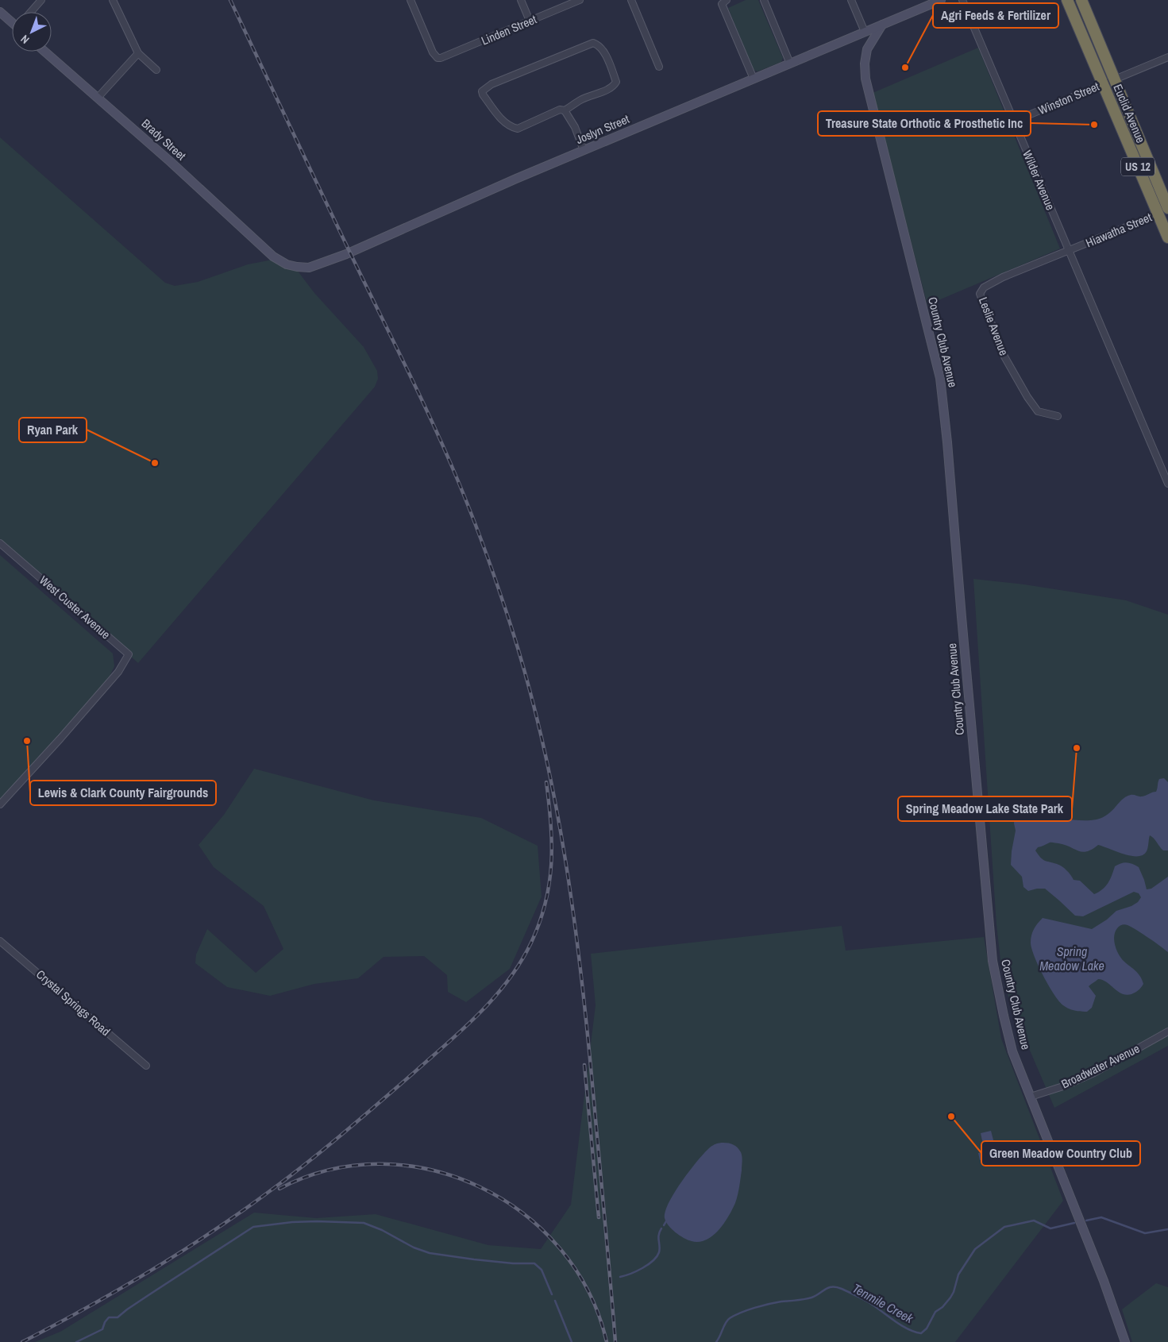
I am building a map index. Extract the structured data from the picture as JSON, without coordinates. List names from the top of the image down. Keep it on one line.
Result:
{"streets":{"highway":["Euclid Avenue","US 12"],"street":["Linden Street","Winston Street","Joslyn Street","Brady Street","Wilder Avenue","Hiawatha Street","Leslie Avenue","Country Club Avenue","West Custer Avenue","Crystal Springs Road","Broadwater Avenue"]},"crossings":[["Winston Street","Euclid Avenue"],["Winston Street","Wilder Avenue"],["Euclid Avenue","Hiawatha Street"],["Joslyn Street","Brady Street"],["Joslyn Street","Country Club Avenue"],["Wilder Avenue","Hiawatha Street"],["Wilder Avenue","Leslie Avenue"],["Hiawatha Street","Leslie Avenue"],["Country Club Avenue","Broadwater Avenue"]],"water":["Spring Meadow Lake","Tenmile Creek"],"places":["Agri Feeds & Fertilizer","Treasure State Orthotic & Prosthetic Inc","Ryan Park","Lewis & Clark County Fairgrounds","Spring Meadow Lake State Park","Green Meadow Country Club"],"north":"bottom left"}
